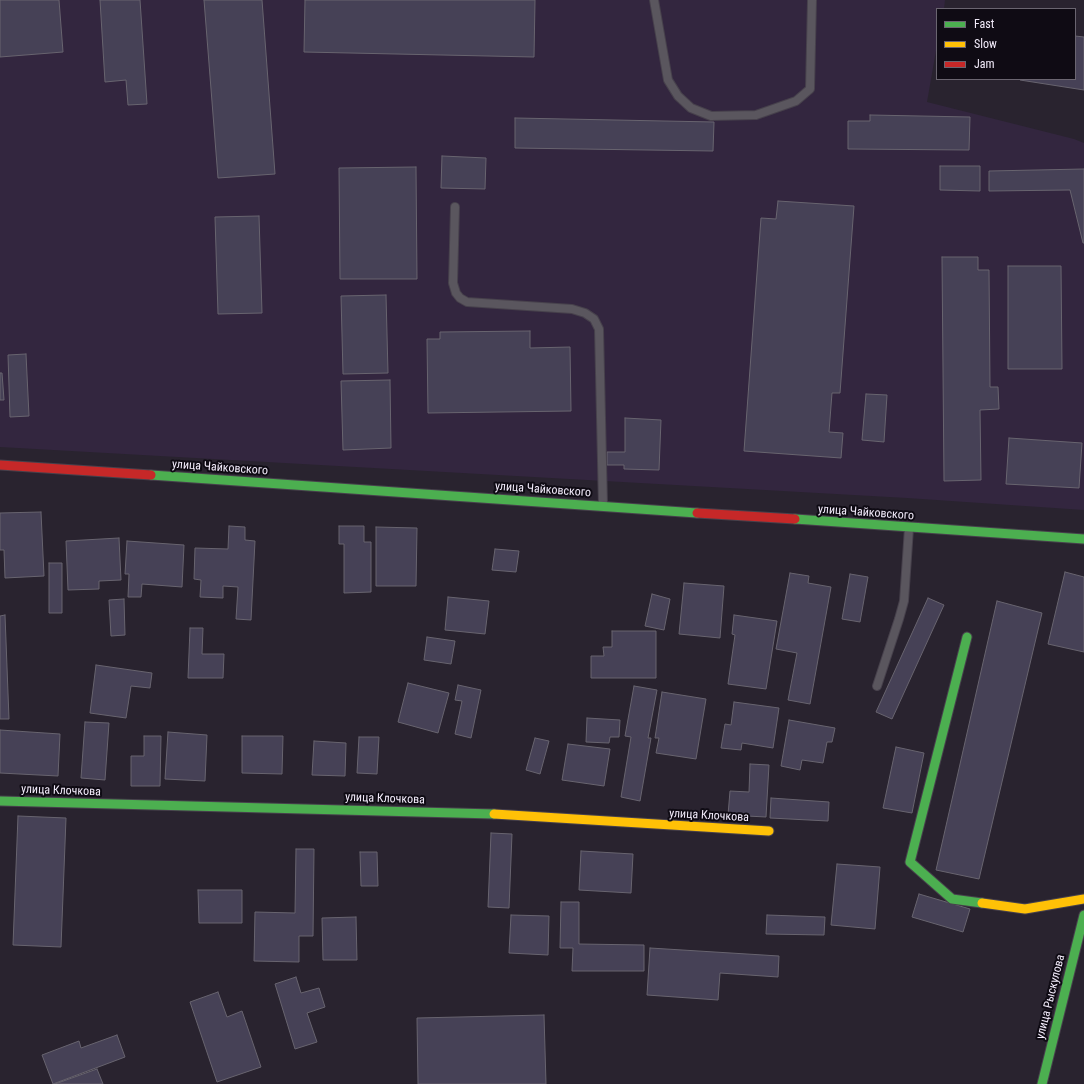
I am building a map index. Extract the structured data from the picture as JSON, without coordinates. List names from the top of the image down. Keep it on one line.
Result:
{"streets":{"street":["улица Чайковского","улица Клочкова","улица Рыскулова"]},"legend":["Fast","Slow","Jam"]}
